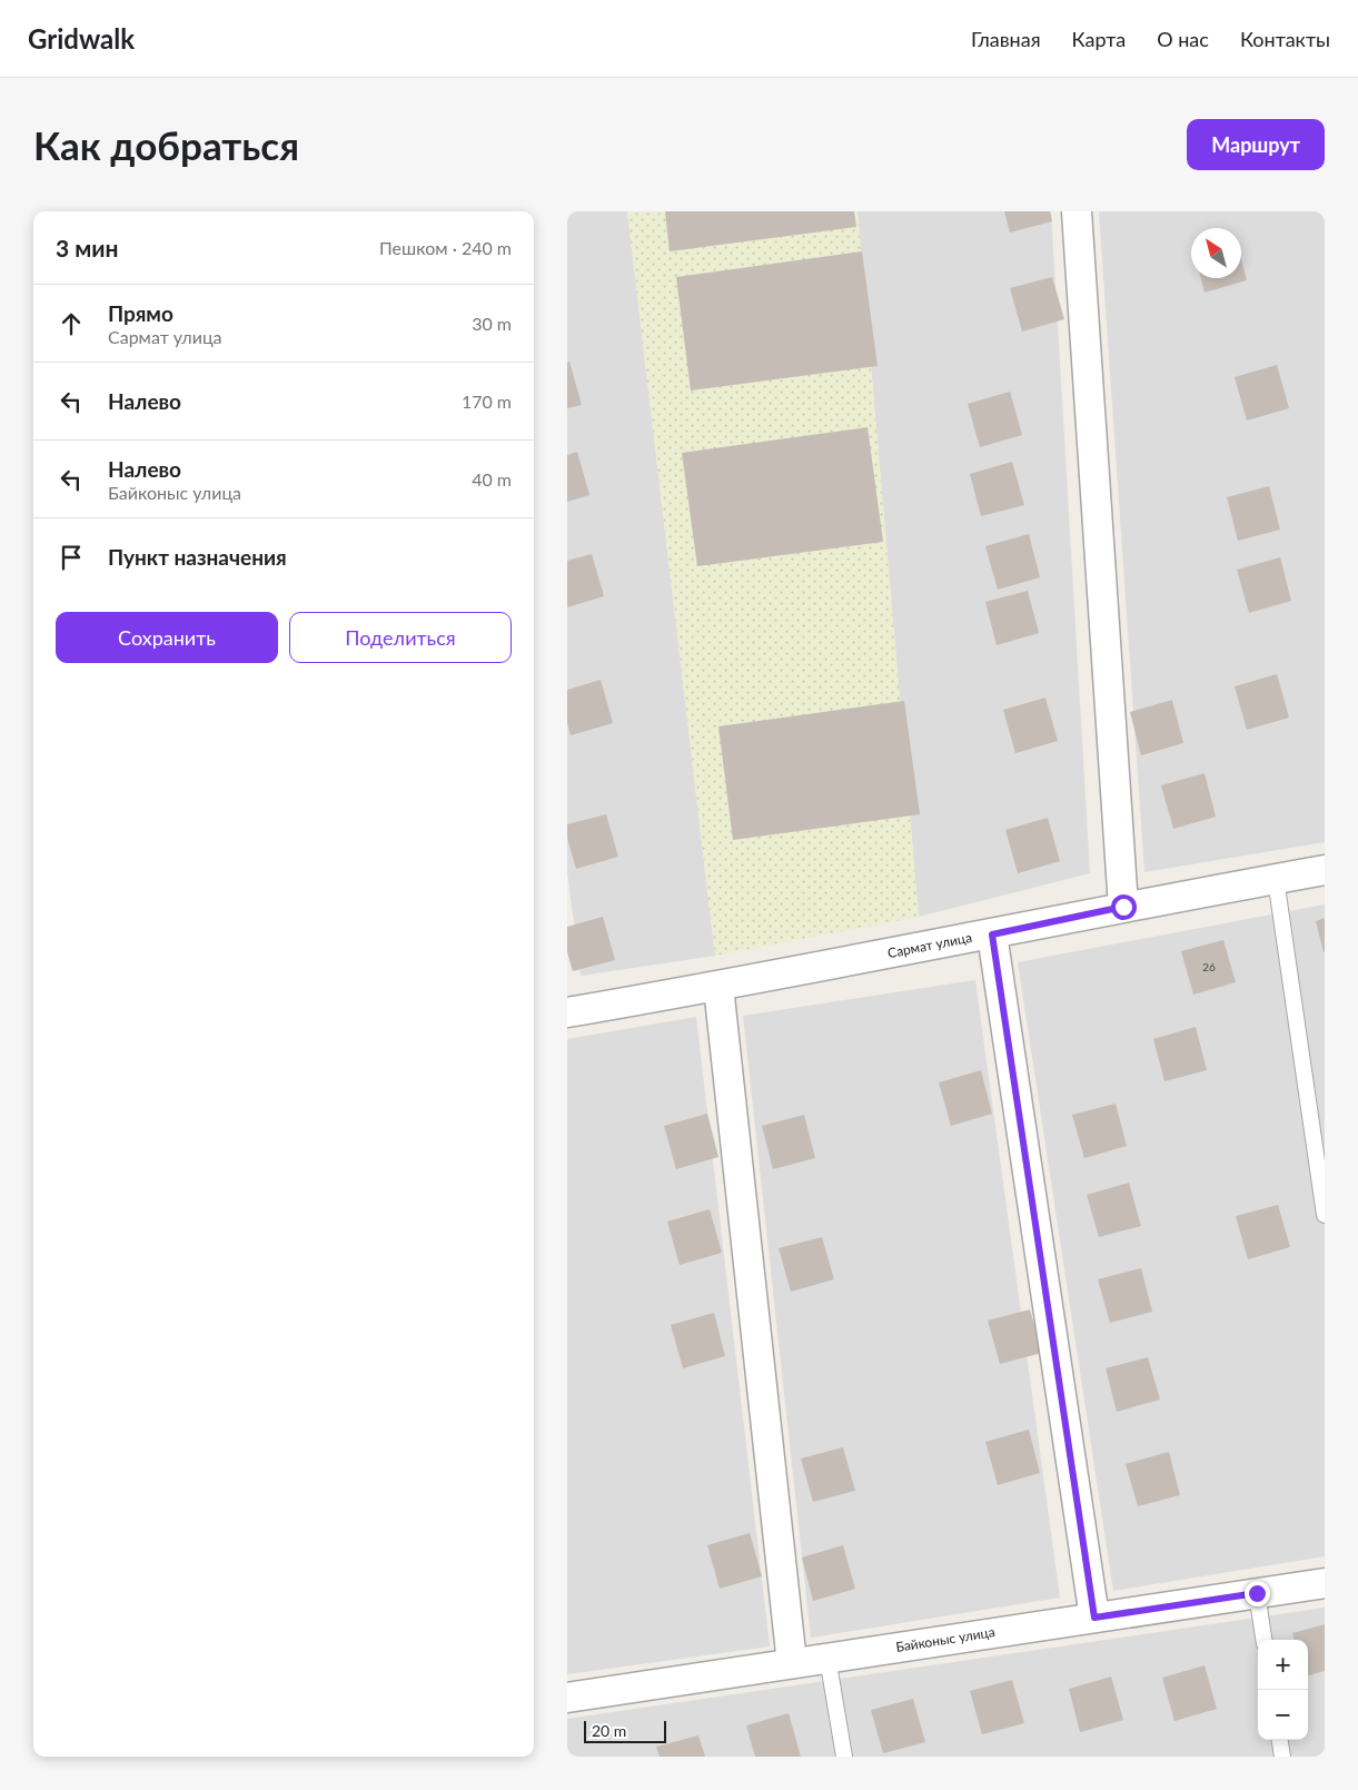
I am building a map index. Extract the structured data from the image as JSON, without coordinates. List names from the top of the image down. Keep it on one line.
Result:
{"streets":{"street":["Сармат улица","Байконыс улица"]},"house_numbers":["26"],"scale_bar":"20 m","north":"top left","page":{"header":"Gridwalk","nav":["Главная","Карта","О нас","Контакты"],"buttons":["Маршрут",["Сохранить","Поделиться"]],"title":"Как добраться","heading":["3 мин","Пешком · 240 m"],"list":[["Прямо","Сармат улица","30 m"],["Налево","170 m"],["Налево","Байконыс улица","40 m"],"Пункт назначения"],"map_buttons":["+","−"],"scale":"20 m"}}
